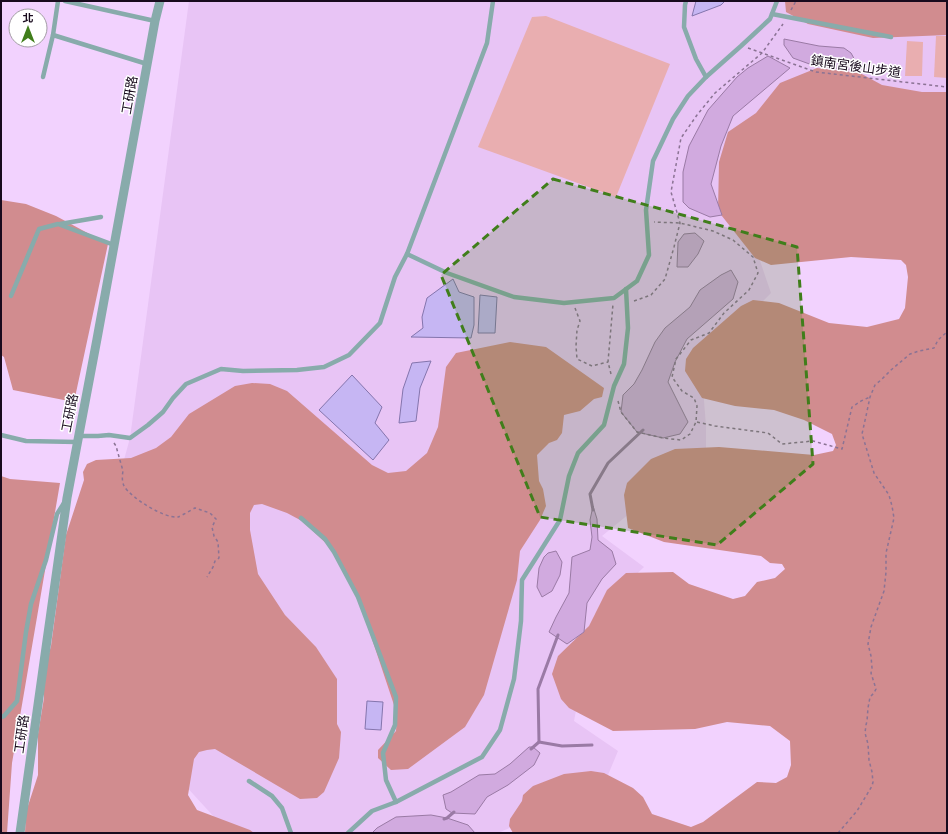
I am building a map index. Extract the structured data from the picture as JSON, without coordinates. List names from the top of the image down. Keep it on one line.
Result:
{"streets":{"street":["工研路"],"path":["鎮南宮後山步道"]},"north":"top"}
